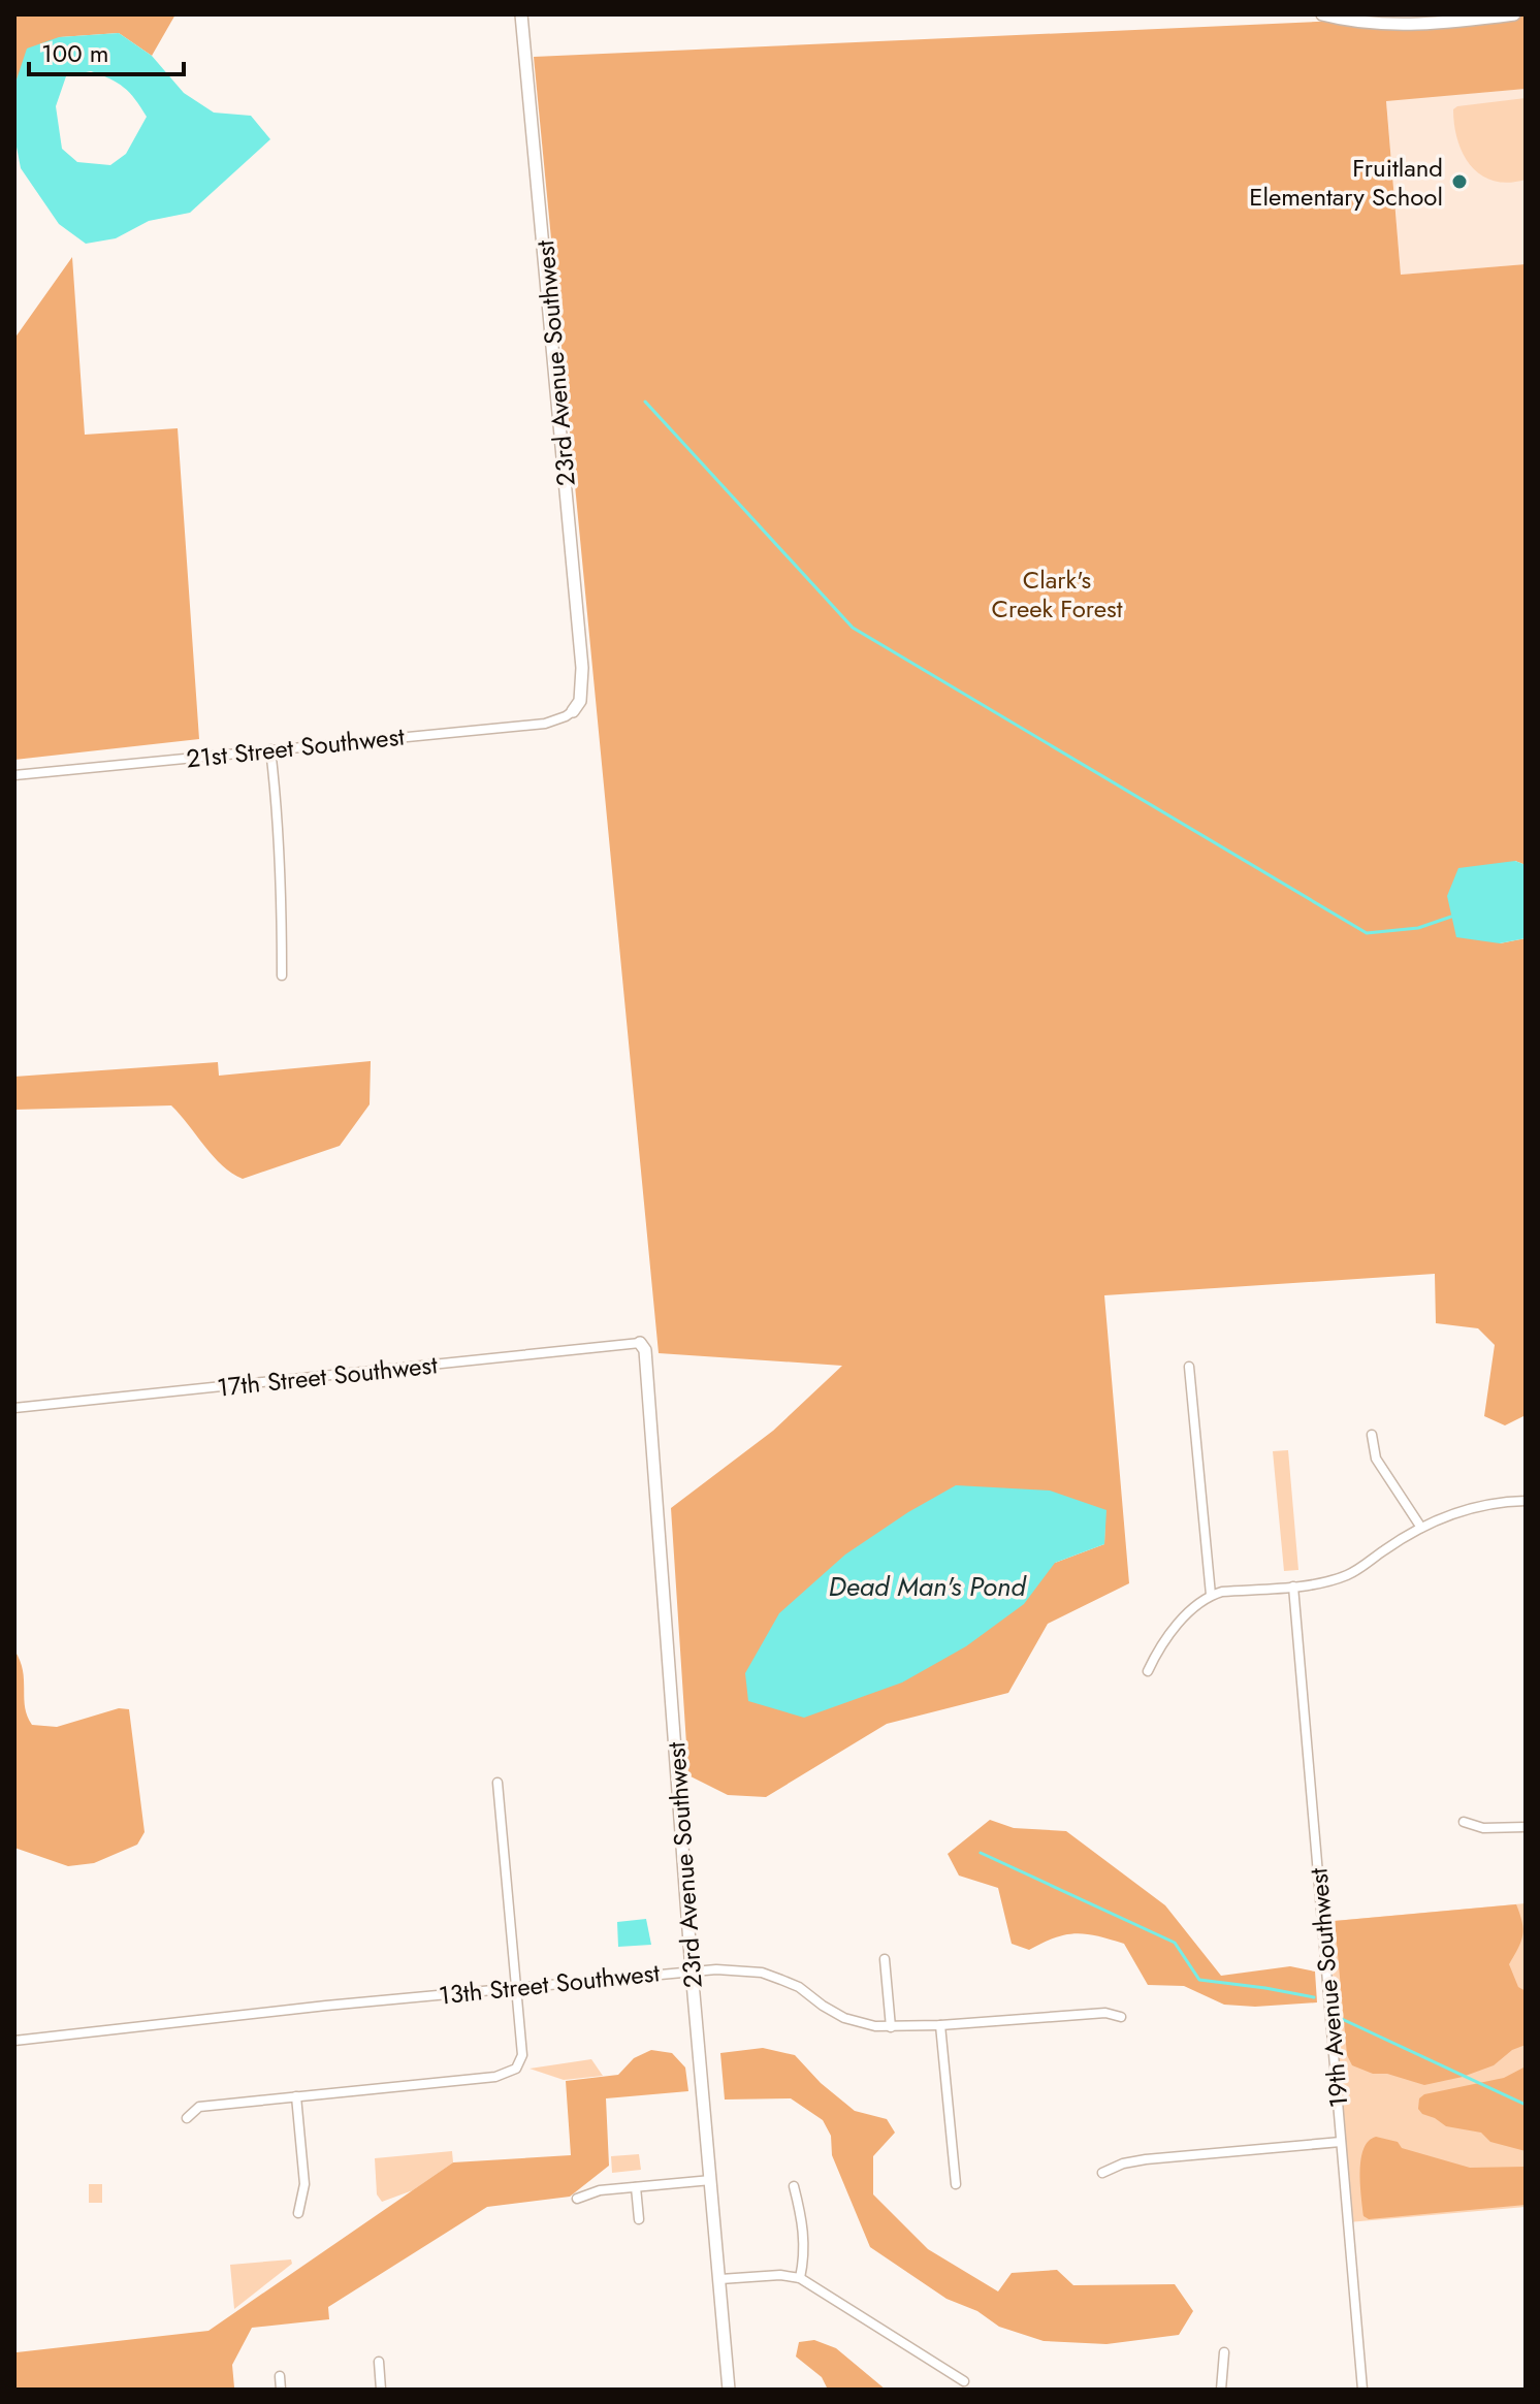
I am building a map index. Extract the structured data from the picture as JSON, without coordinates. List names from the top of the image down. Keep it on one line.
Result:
{"streets":{"street":["23rd Avenue Southwest","21st Street Southwest","17th Street Southwest","13th Street Southwest","19th Avenue Southwest"]},"crossings":[["23rd Avenue Southwest","21st Street Southwest"],["23rd Avenue Southwest","17th Street Southwest"],["23rd Avenue Southwest","13th Street Southwest"]],"water":["Dead Man's Pond"],"parks":["Clark's Creek Forest"],"places":["Fruitland Elementary School"],"scale_bar":"100 m"}
